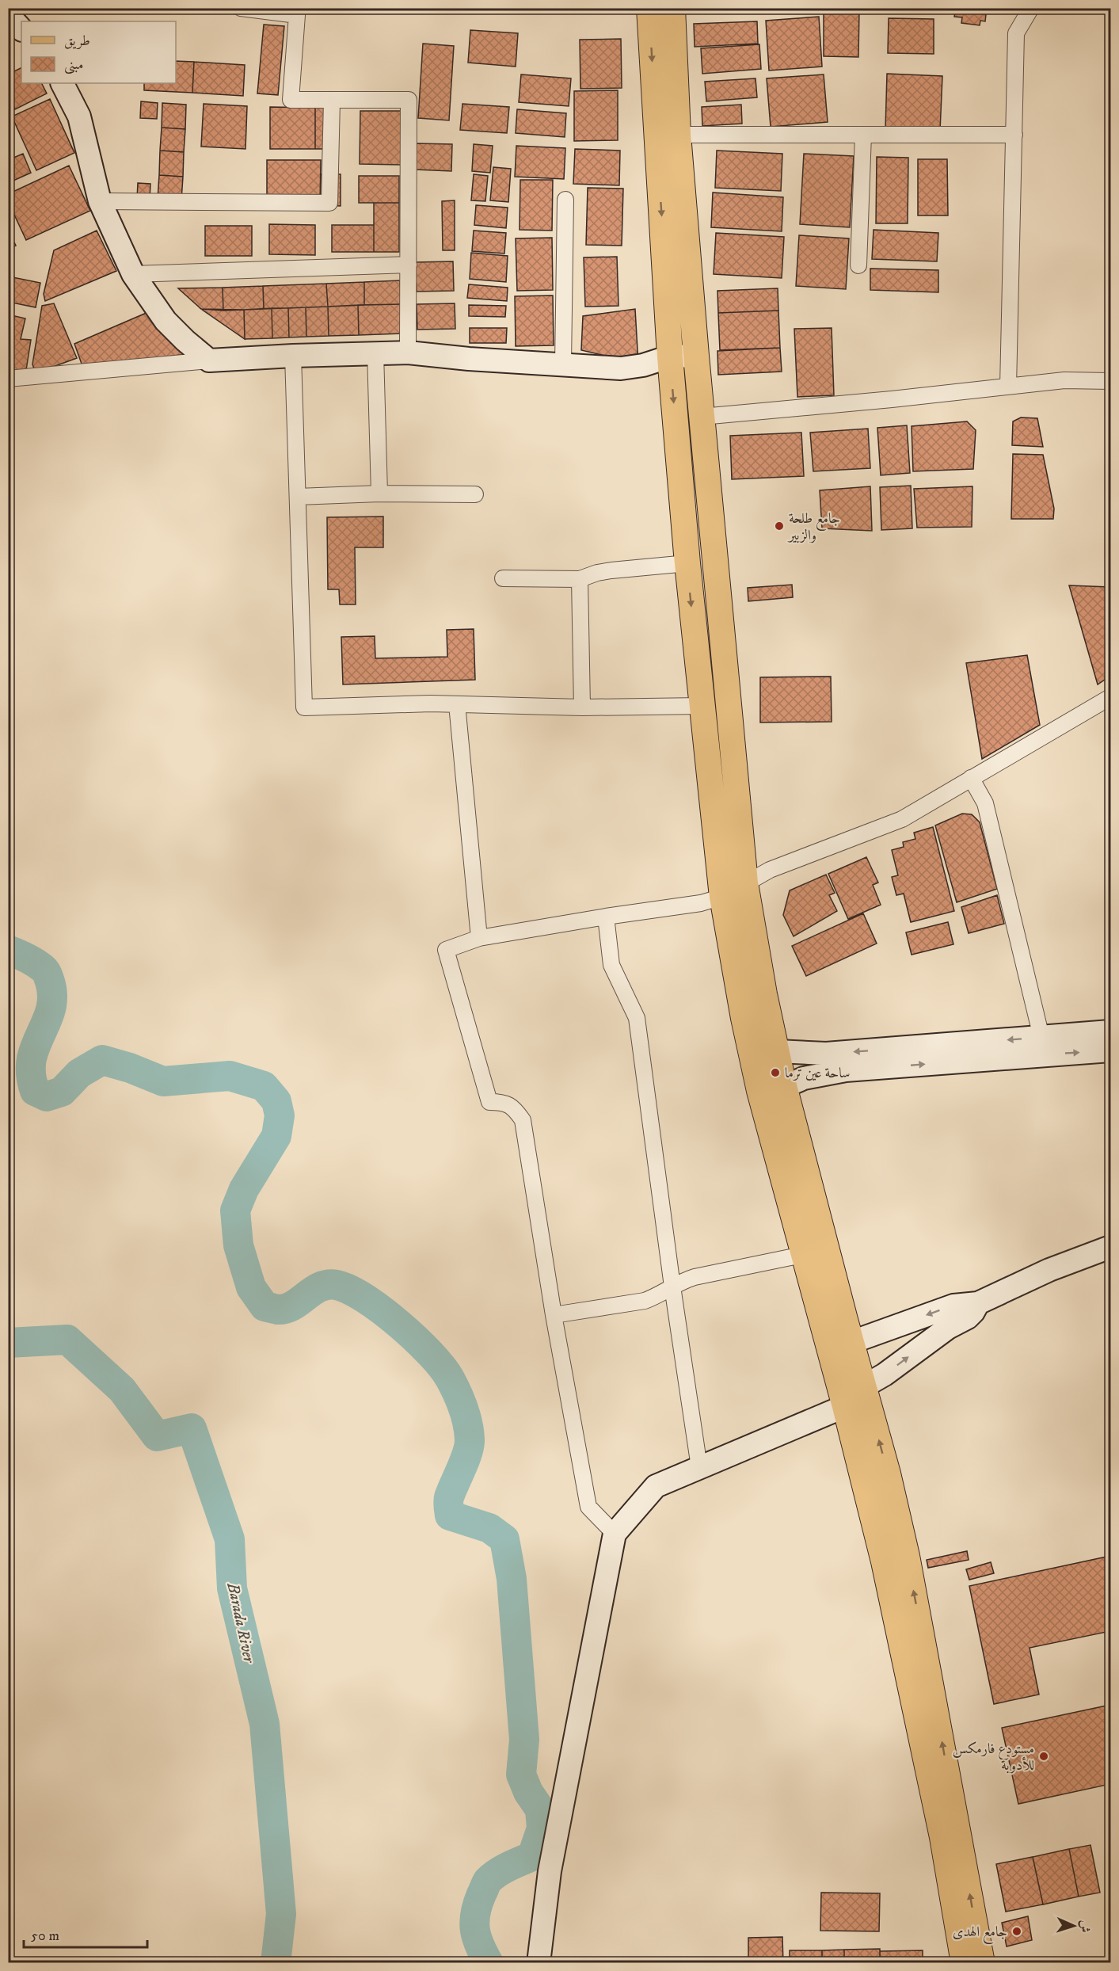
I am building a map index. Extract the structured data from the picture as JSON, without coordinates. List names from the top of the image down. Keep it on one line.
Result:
{"water":["Barada River"],"places":["جامع طلحة والزبير","ساحة عين ترما","مستودع فارمكس للأدوبة","جامع الهدى"],"legend":["طريق","مبنى"],"scale_bar":"50 m","north":"right"}
